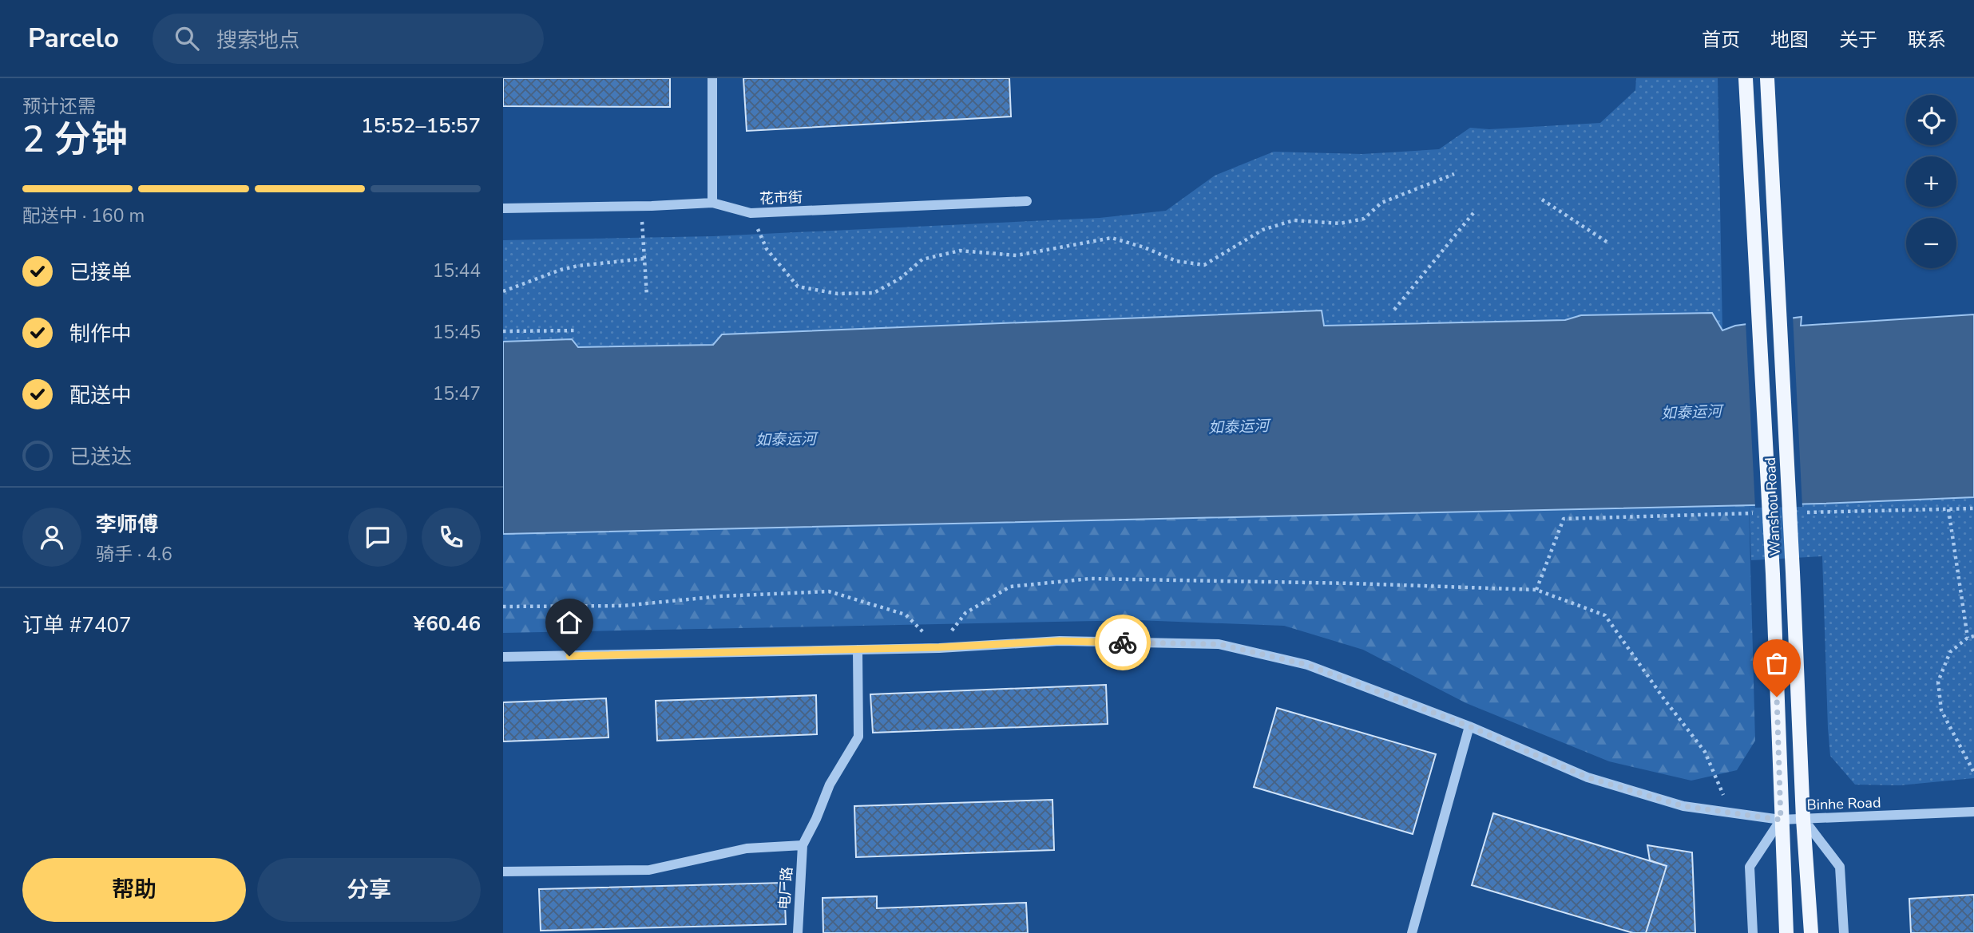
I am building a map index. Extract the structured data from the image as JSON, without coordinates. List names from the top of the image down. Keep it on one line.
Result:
{"streets":{"main road":["Wanshou Road"],"street":["花市街","Binhe Road","电厂路"]},"crossings":[["Wanshou Road","Binhe Road"]],"water":["如泰运河"],"page":{"header":"Parcelo","search":"搜索地点","nav":["首页","地图","关于","联系"],"heading":["2 分钟","预计还需","15:52–15:57"],"panel":["李师傅","骑手 · 4.6","订单 #7407","¥60.46"],"map_buttons":["+","−"],"bar":"配送中 · 160 m","list":[["已接单","15:44"],["制作中","15:45"],["配送中","15:47"],"已送达"],"buttons":["帮助","分享"]}}
